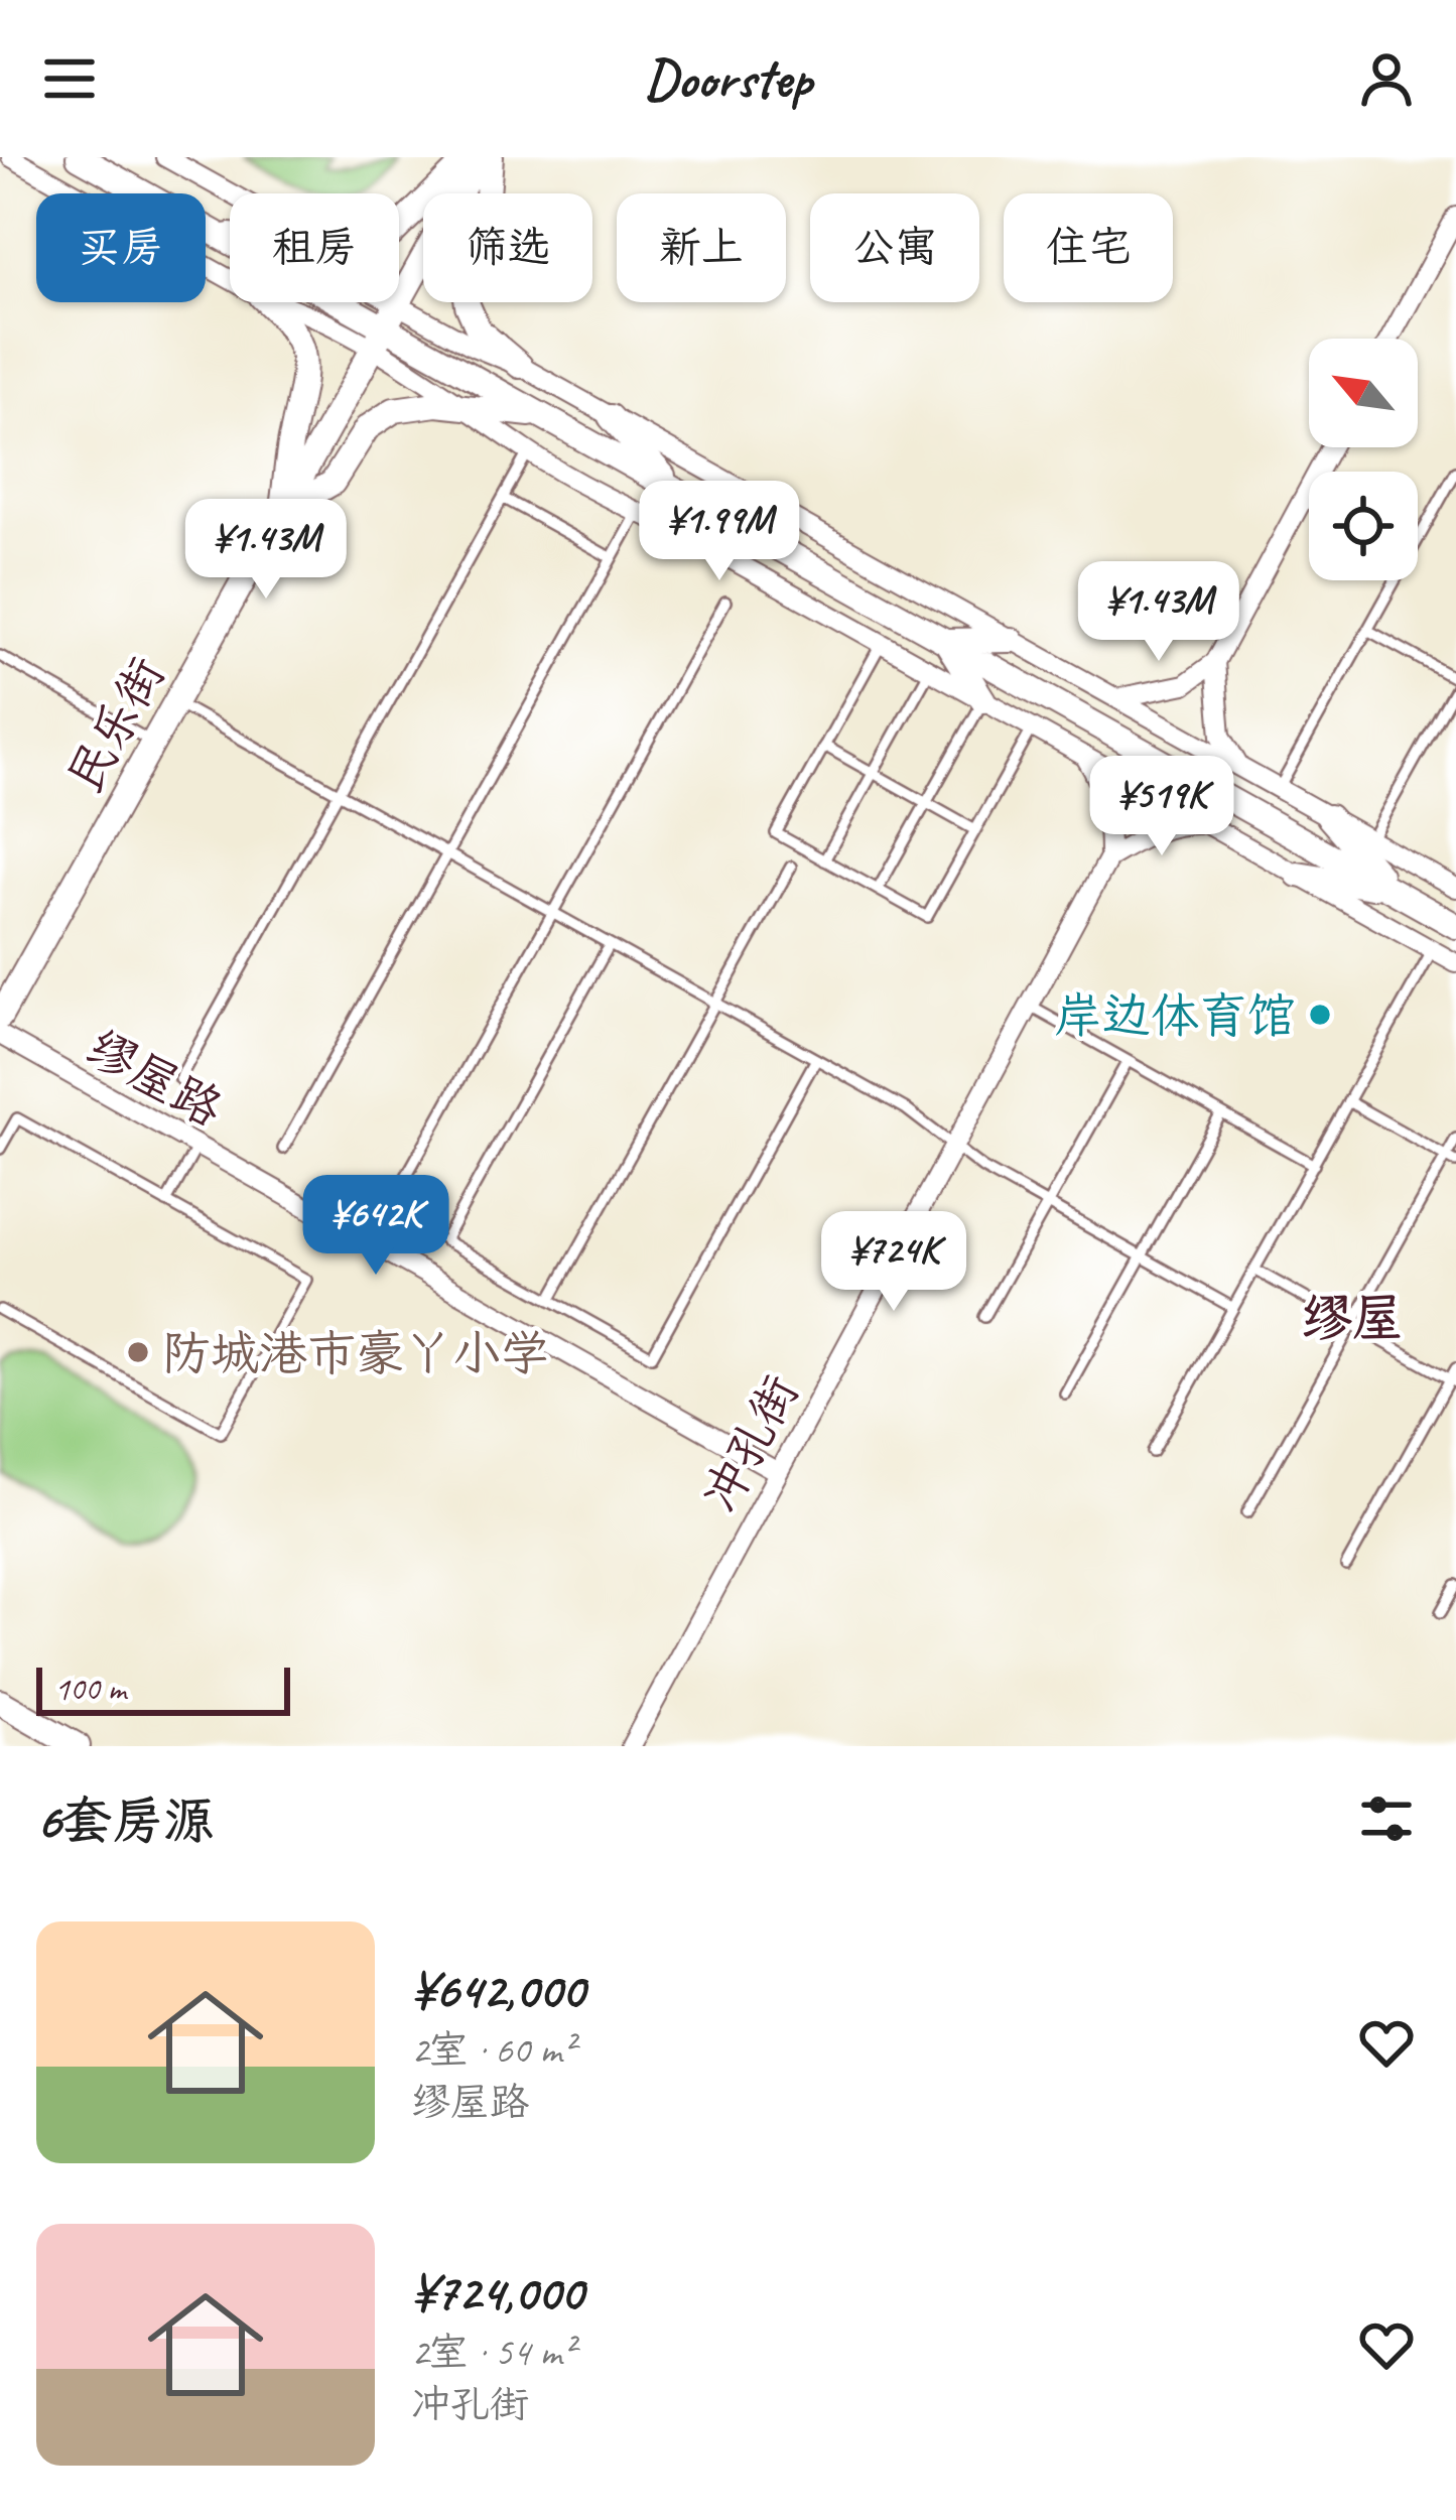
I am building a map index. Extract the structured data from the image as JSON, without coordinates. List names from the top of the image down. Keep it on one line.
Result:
{"streets":{"street":["民乐街","缪屋路","冲孔街"]},"crossings":[["缪屋路","冲孔街"]],"districts":["缪屋"],"places":["岸边体育馆","防城港市豪丫小学"],"scale_bar":"100 m","north":"top left","page":{"header":"Doorstep","chip":["买房","租房","筛选","新上","公寓","住宅"],"price":["¥1.99M","¥1.43M","¥1.43M","¥519K","¥642K","¥724K"],"scale":"100 m","heading":"6套房源","list":[{"name":"¥642,000","note":"2室 · 60 m² · 缪屋路"},{"name":"¥724,000","note":"2室 · 54 m² · 冲孔街"}]}}
